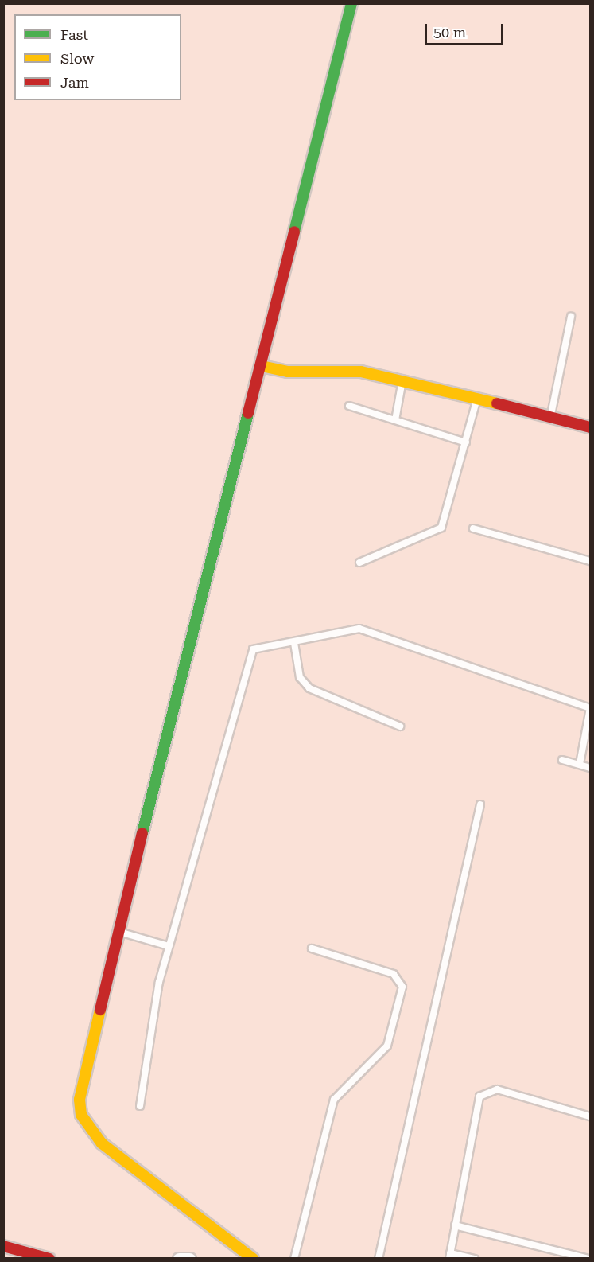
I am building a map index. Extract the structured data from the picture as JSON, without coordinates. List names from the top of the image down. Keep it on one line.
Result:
{"legend":["Fast","Slow","Jam"],"scale_bar":"50 m"}
